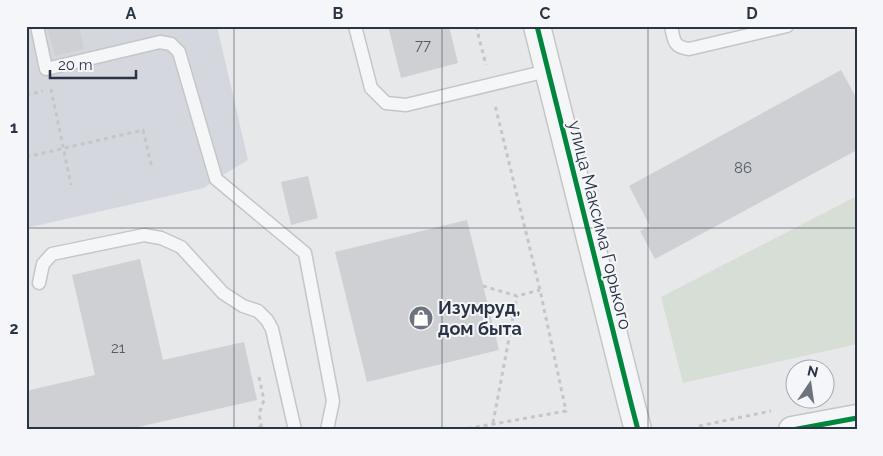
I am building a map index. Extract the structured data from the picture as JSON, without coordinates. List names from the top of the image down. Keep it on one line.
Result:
{"streets":{"street":["улица Максима Горького"]},"places":{"shop":["Изумруд, дом быта"]},"house_numbers":["77","86","21"],"scale_bar":"20 m","north":"top","grid":{"columns":["A","B","C","D"],"rows":["1","2"]}}
